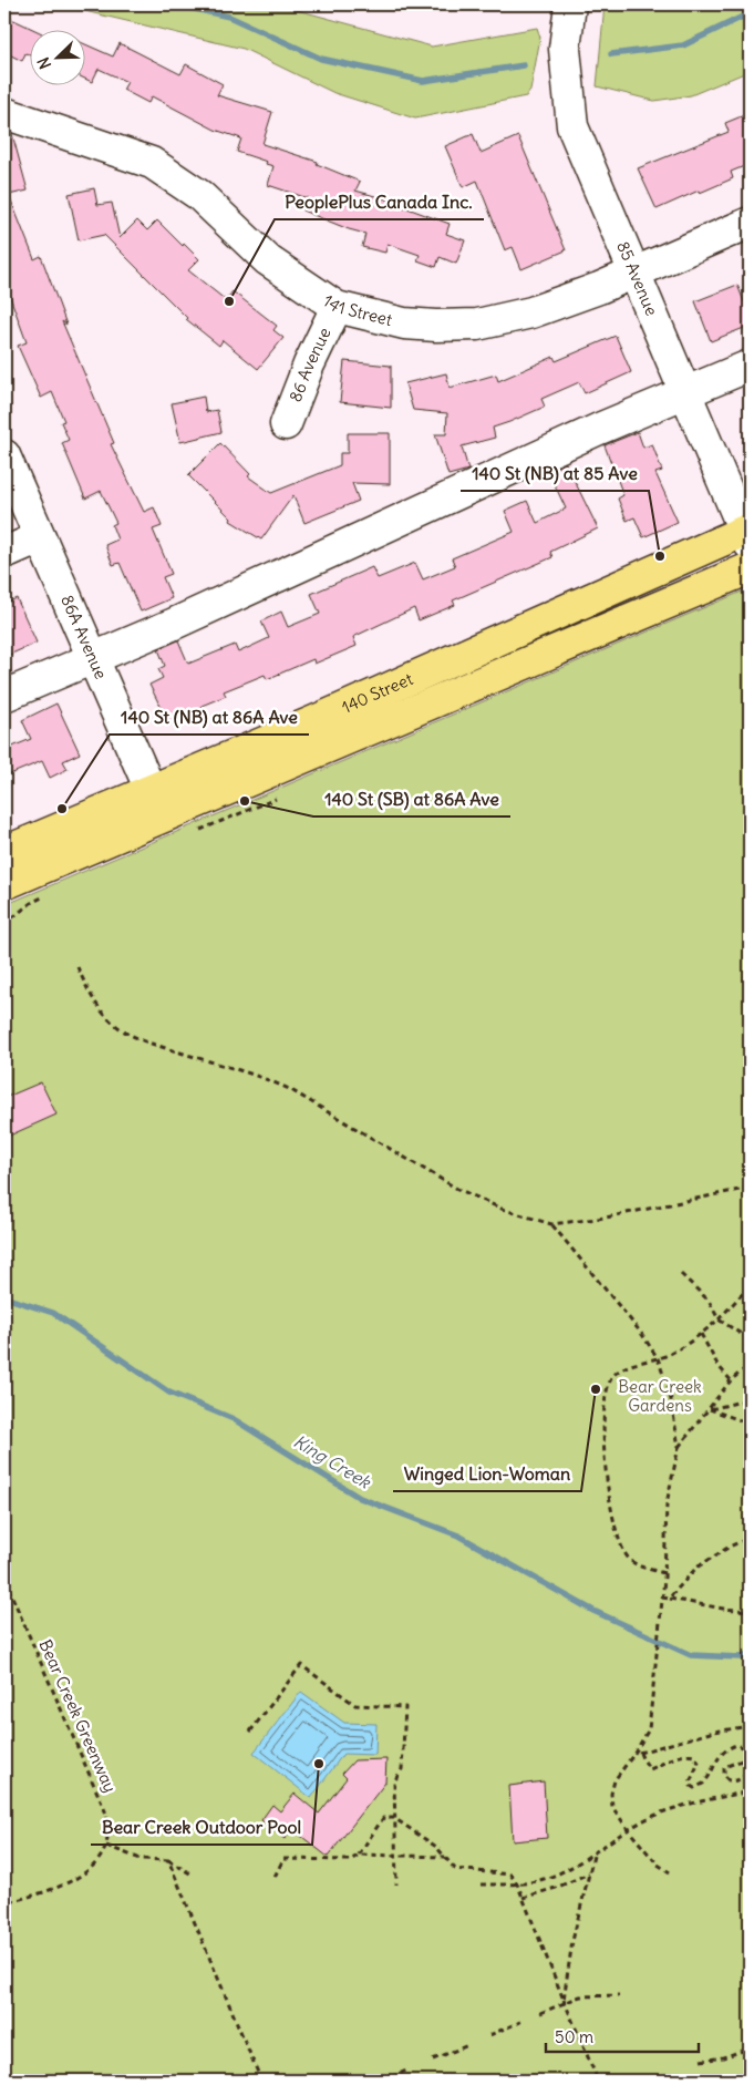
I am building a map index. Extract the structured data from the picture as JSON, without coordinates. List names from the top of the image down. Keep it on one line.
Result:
{"streets":{"main road":["140 Street"],"street":["85 Avenue","141 Street","86 Avenue","86A Avenue"],"path":["Bear Creek Greenway"]},"crossings":[["85 Avenue","141 Street"],["85 Avenue","140 Street"],["141 Street","86 Avenue"],["86A Avenue","140 Street"]],"water":["King Creek"],"parks":["Bear Creek Gardens"],"places":["PeoplePlus Canada Inc.","140 St (NB) at 85 Ave","140 St (SB) at 86A Ave","140 St (NB) at 86A Ave","Winged Lion-Woman","Bear Creek Outdoor Pool"],"scale_bar":"50 m","north":"bottom left"}
